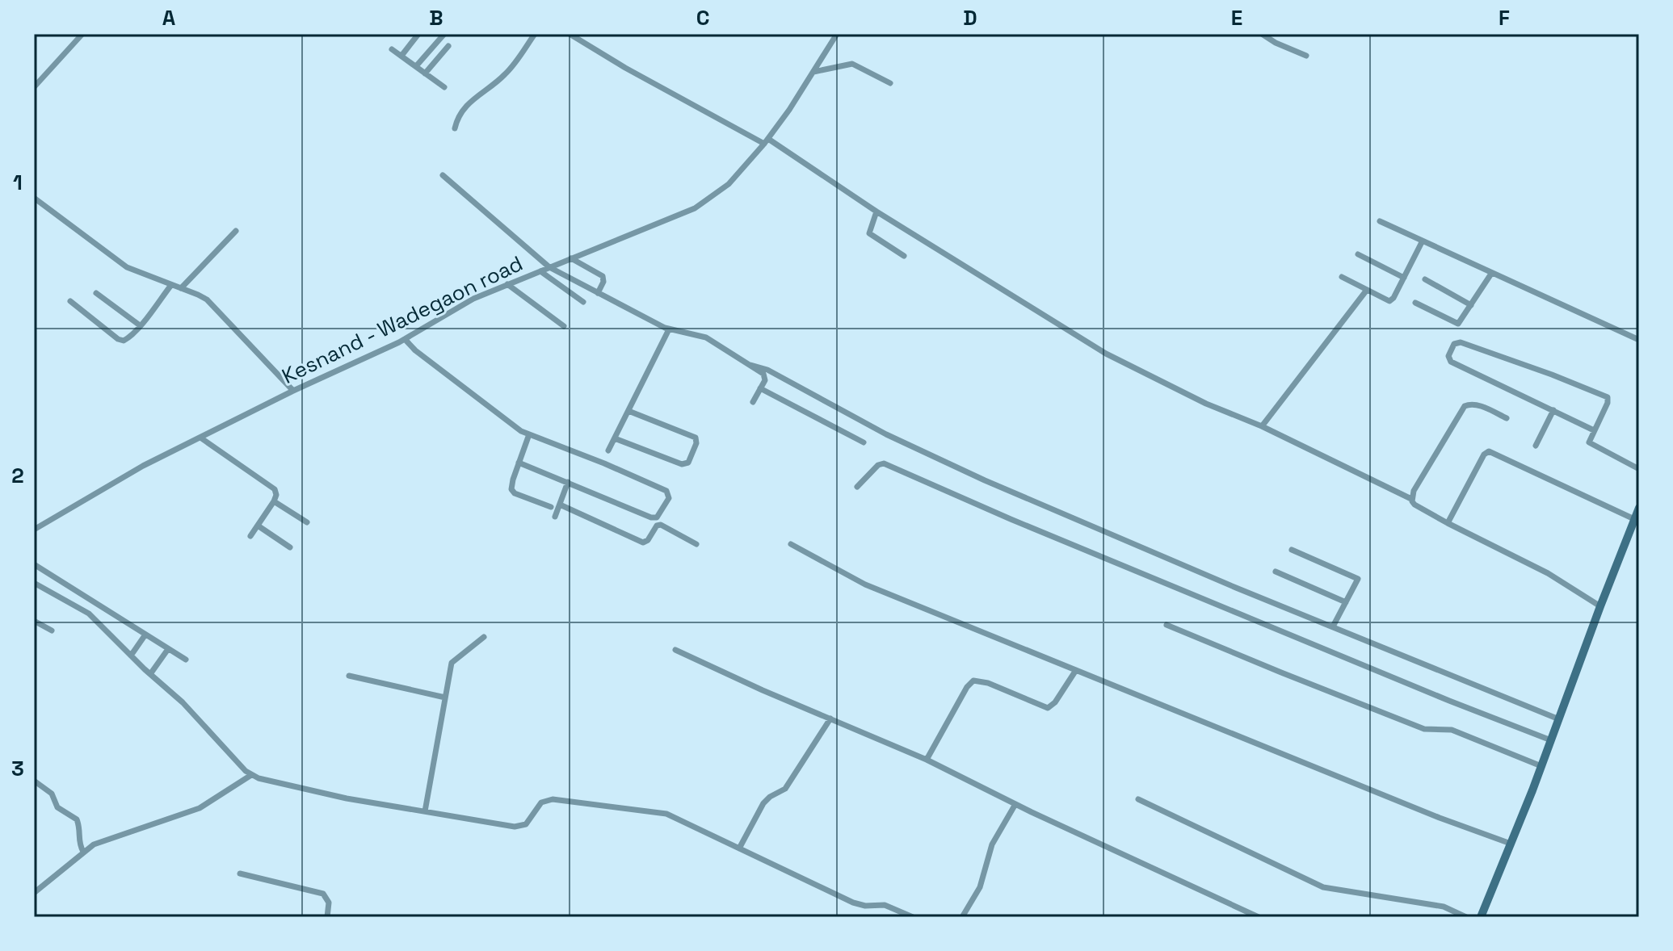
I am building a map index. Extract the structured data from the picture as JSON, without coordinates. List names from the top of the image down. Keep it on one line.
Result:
{"streets":{"street":["Kesnand - Wadegaon road"]},"grid":{"columns":["A","B","C","D","E","F"],"rows":["1","2","3"]}}
